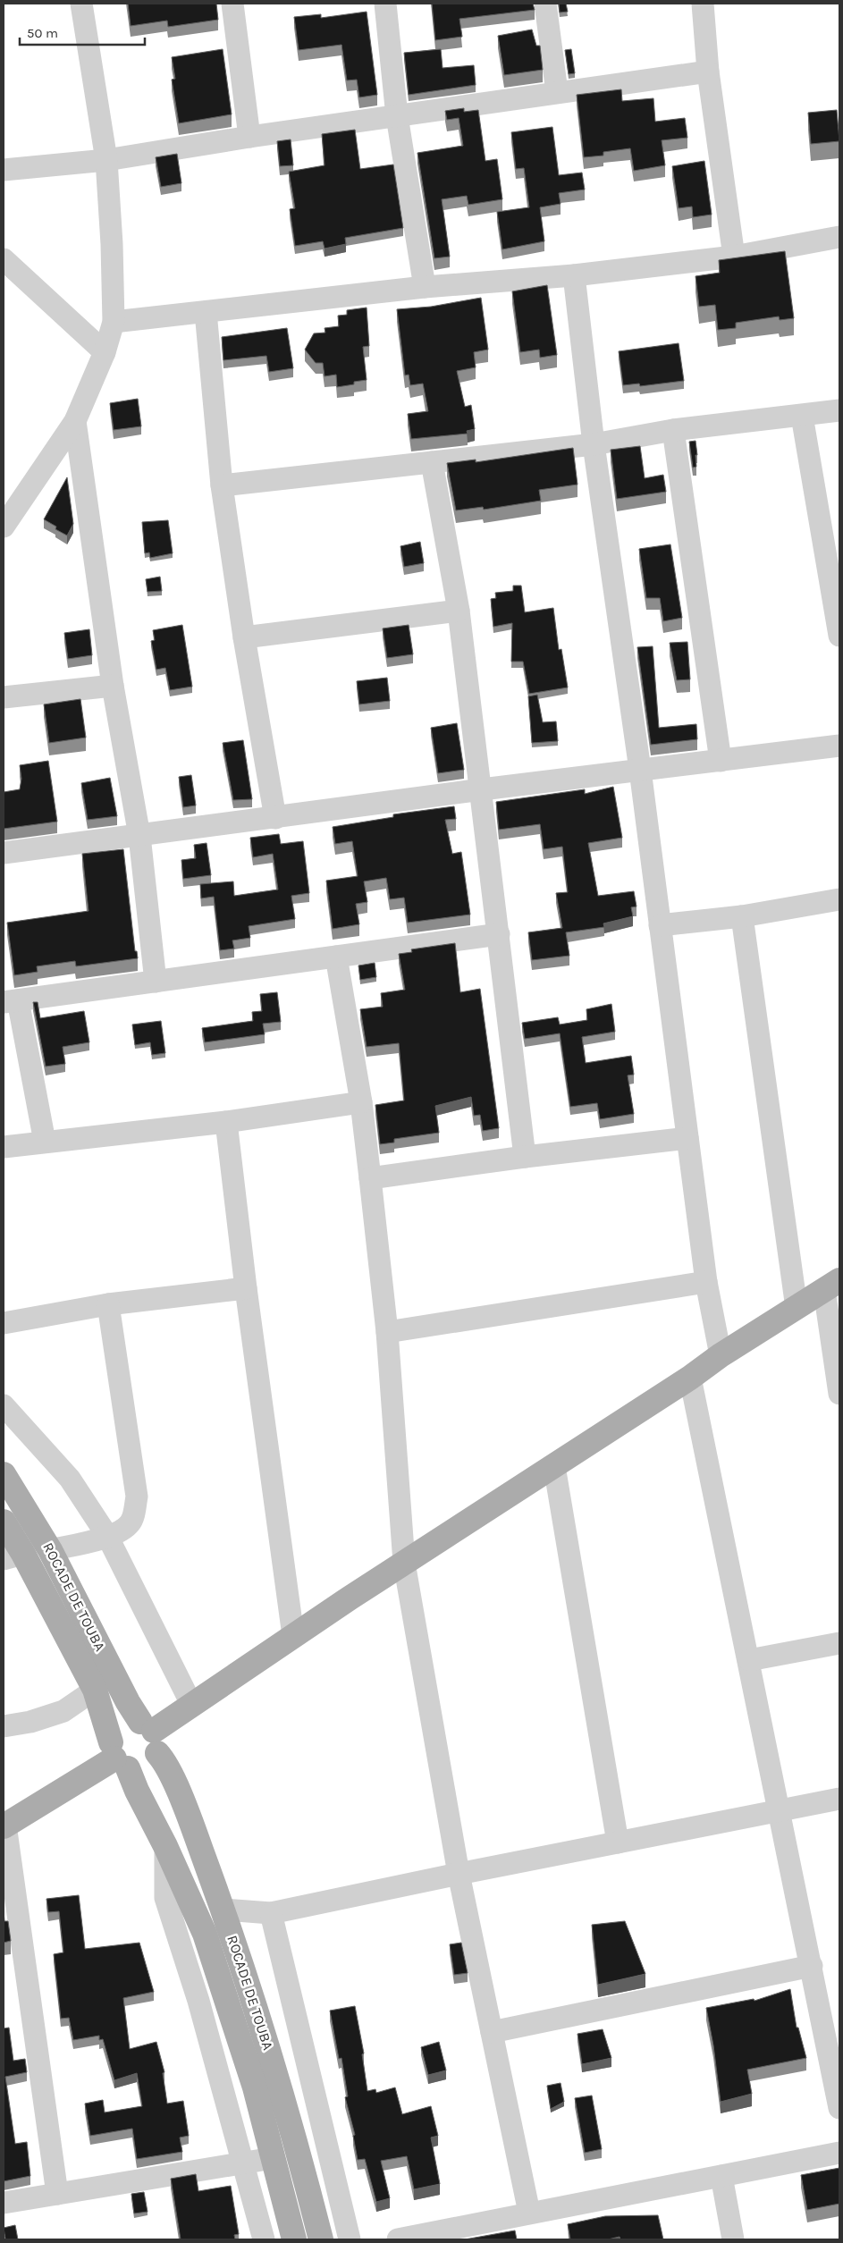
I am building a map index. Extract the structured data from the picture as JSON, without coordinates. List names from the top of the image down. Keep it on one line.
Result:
{"streets":{"main road":["ROCADE DE TOUBA"]},"scale_bar":"50 m"}
